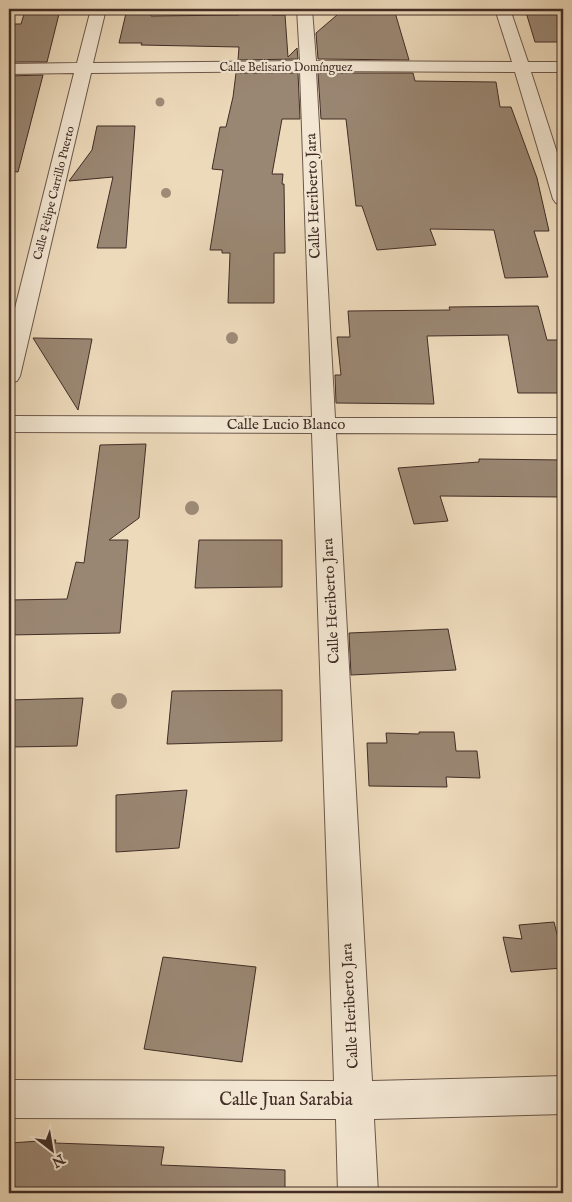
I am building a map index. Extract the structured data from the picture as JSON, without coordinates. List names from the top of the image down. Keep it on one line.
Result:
{"streets":{"street":["Calle Belisario Domínguez","Calle Felipe Carrillo Puerto","Calle Heriberto Jara","Calle Lucio Blanco","Calle Juan Sarabia"]},"crossings":[["Calle Belisario Domínguez","Calle Felipe Carrillo Puerto"],["Calle Belisario Domínguez","Calle Heriberto Jara"],["Calle Heriberto Jara","Calle Lucio Blanco"],["Calle Heriberto Jara","Calle Juan Sarabia"]],"north":"bottom right"}
